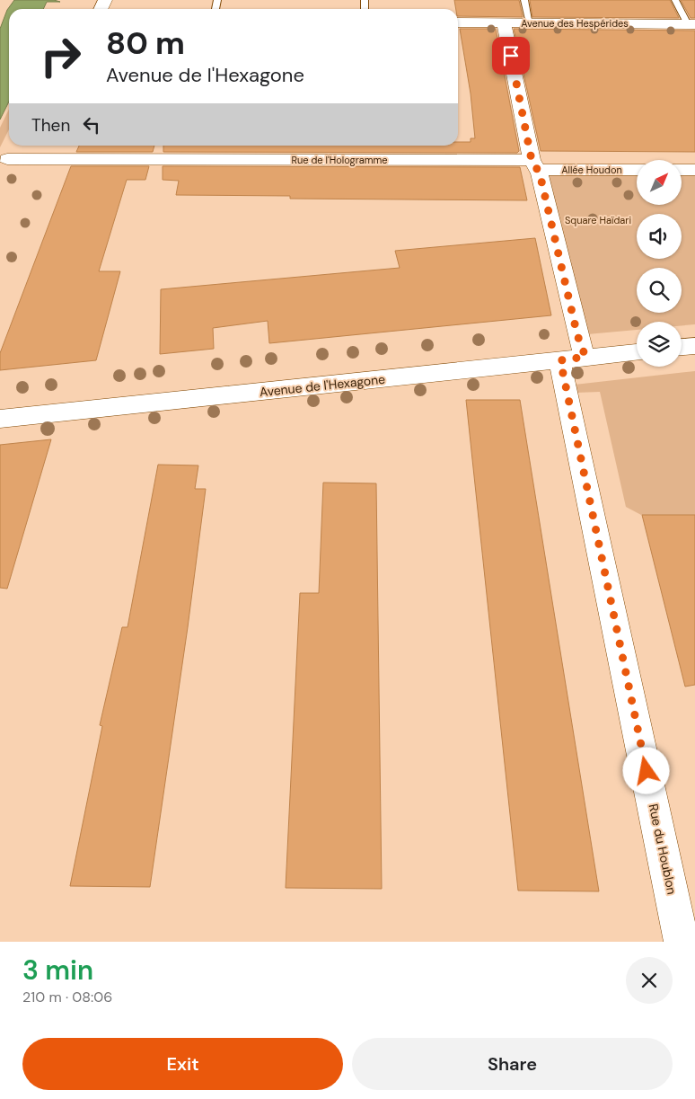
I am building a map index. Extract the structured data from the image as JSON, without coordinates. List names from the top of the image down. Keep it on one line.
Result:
{"streets":{"street":["Avenue des Hespérides","Rue de l'Hologramme","Allée Houdon","Avenue de l'Hexagone","Rue du Houblon"]},"crossings":[["Rue de l'Hologramme","Allée Houdon"],["Rue de l'Hologramme","Rue du Houblon"],["Allée Houdon","Rue du Houblon"],["Avenue de l'Hexagone","Rue du Houblon"]],"parks":["Square Haïdari"],"north":"top right","page":{"turn":["80 m","Avenue de l'Hexagone"],"then":"Then","heading":["3 min","210 m · 08:06"],"buttons":["Exit","Share"]}}
